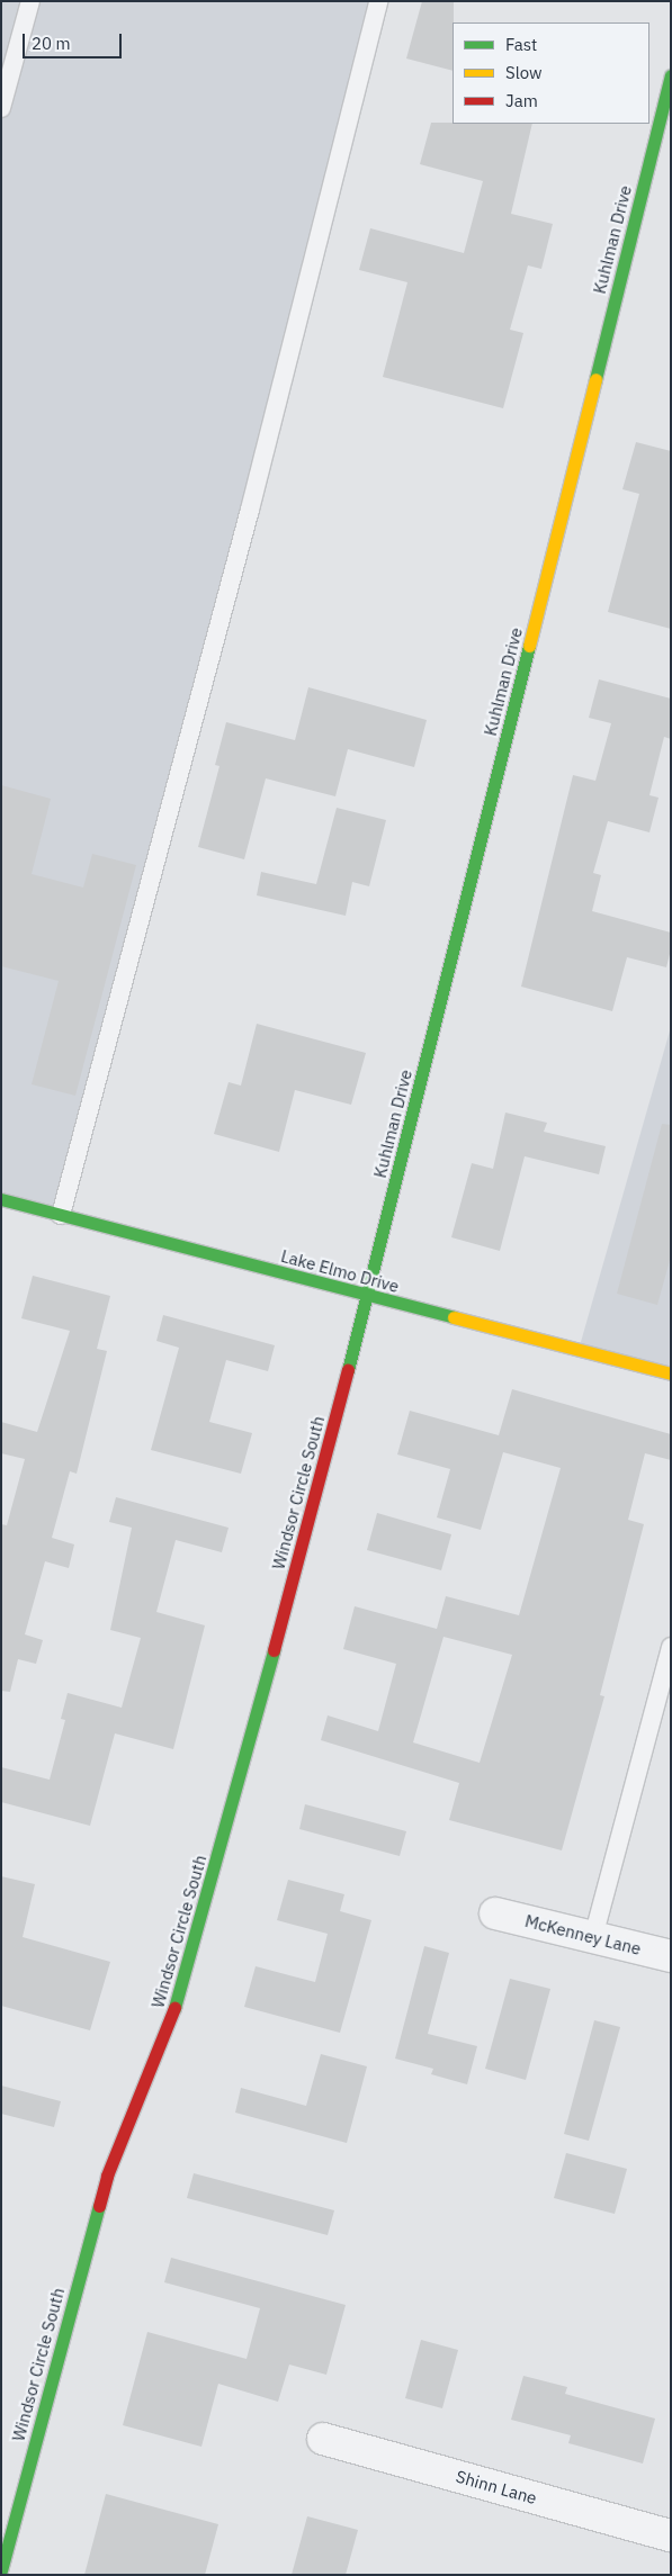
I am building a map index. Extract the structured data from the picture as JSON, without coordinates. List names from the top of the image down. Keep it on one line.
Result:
{"streets":{"street":["Kuhlman Drive","Lake Elmo Drive","Windsor Circle South","McKenney Lane","Shinn Lane"]},"crossings":[["Kuhlman Drive","Lake Elmo Drive"],["Kuhlman Drive","Windsor Circle South"],["Lake Elmo Drive","Windsor Circle South"]],"legend":["Fast","Slow","Jam"],"scale_bar":"20 m"}
